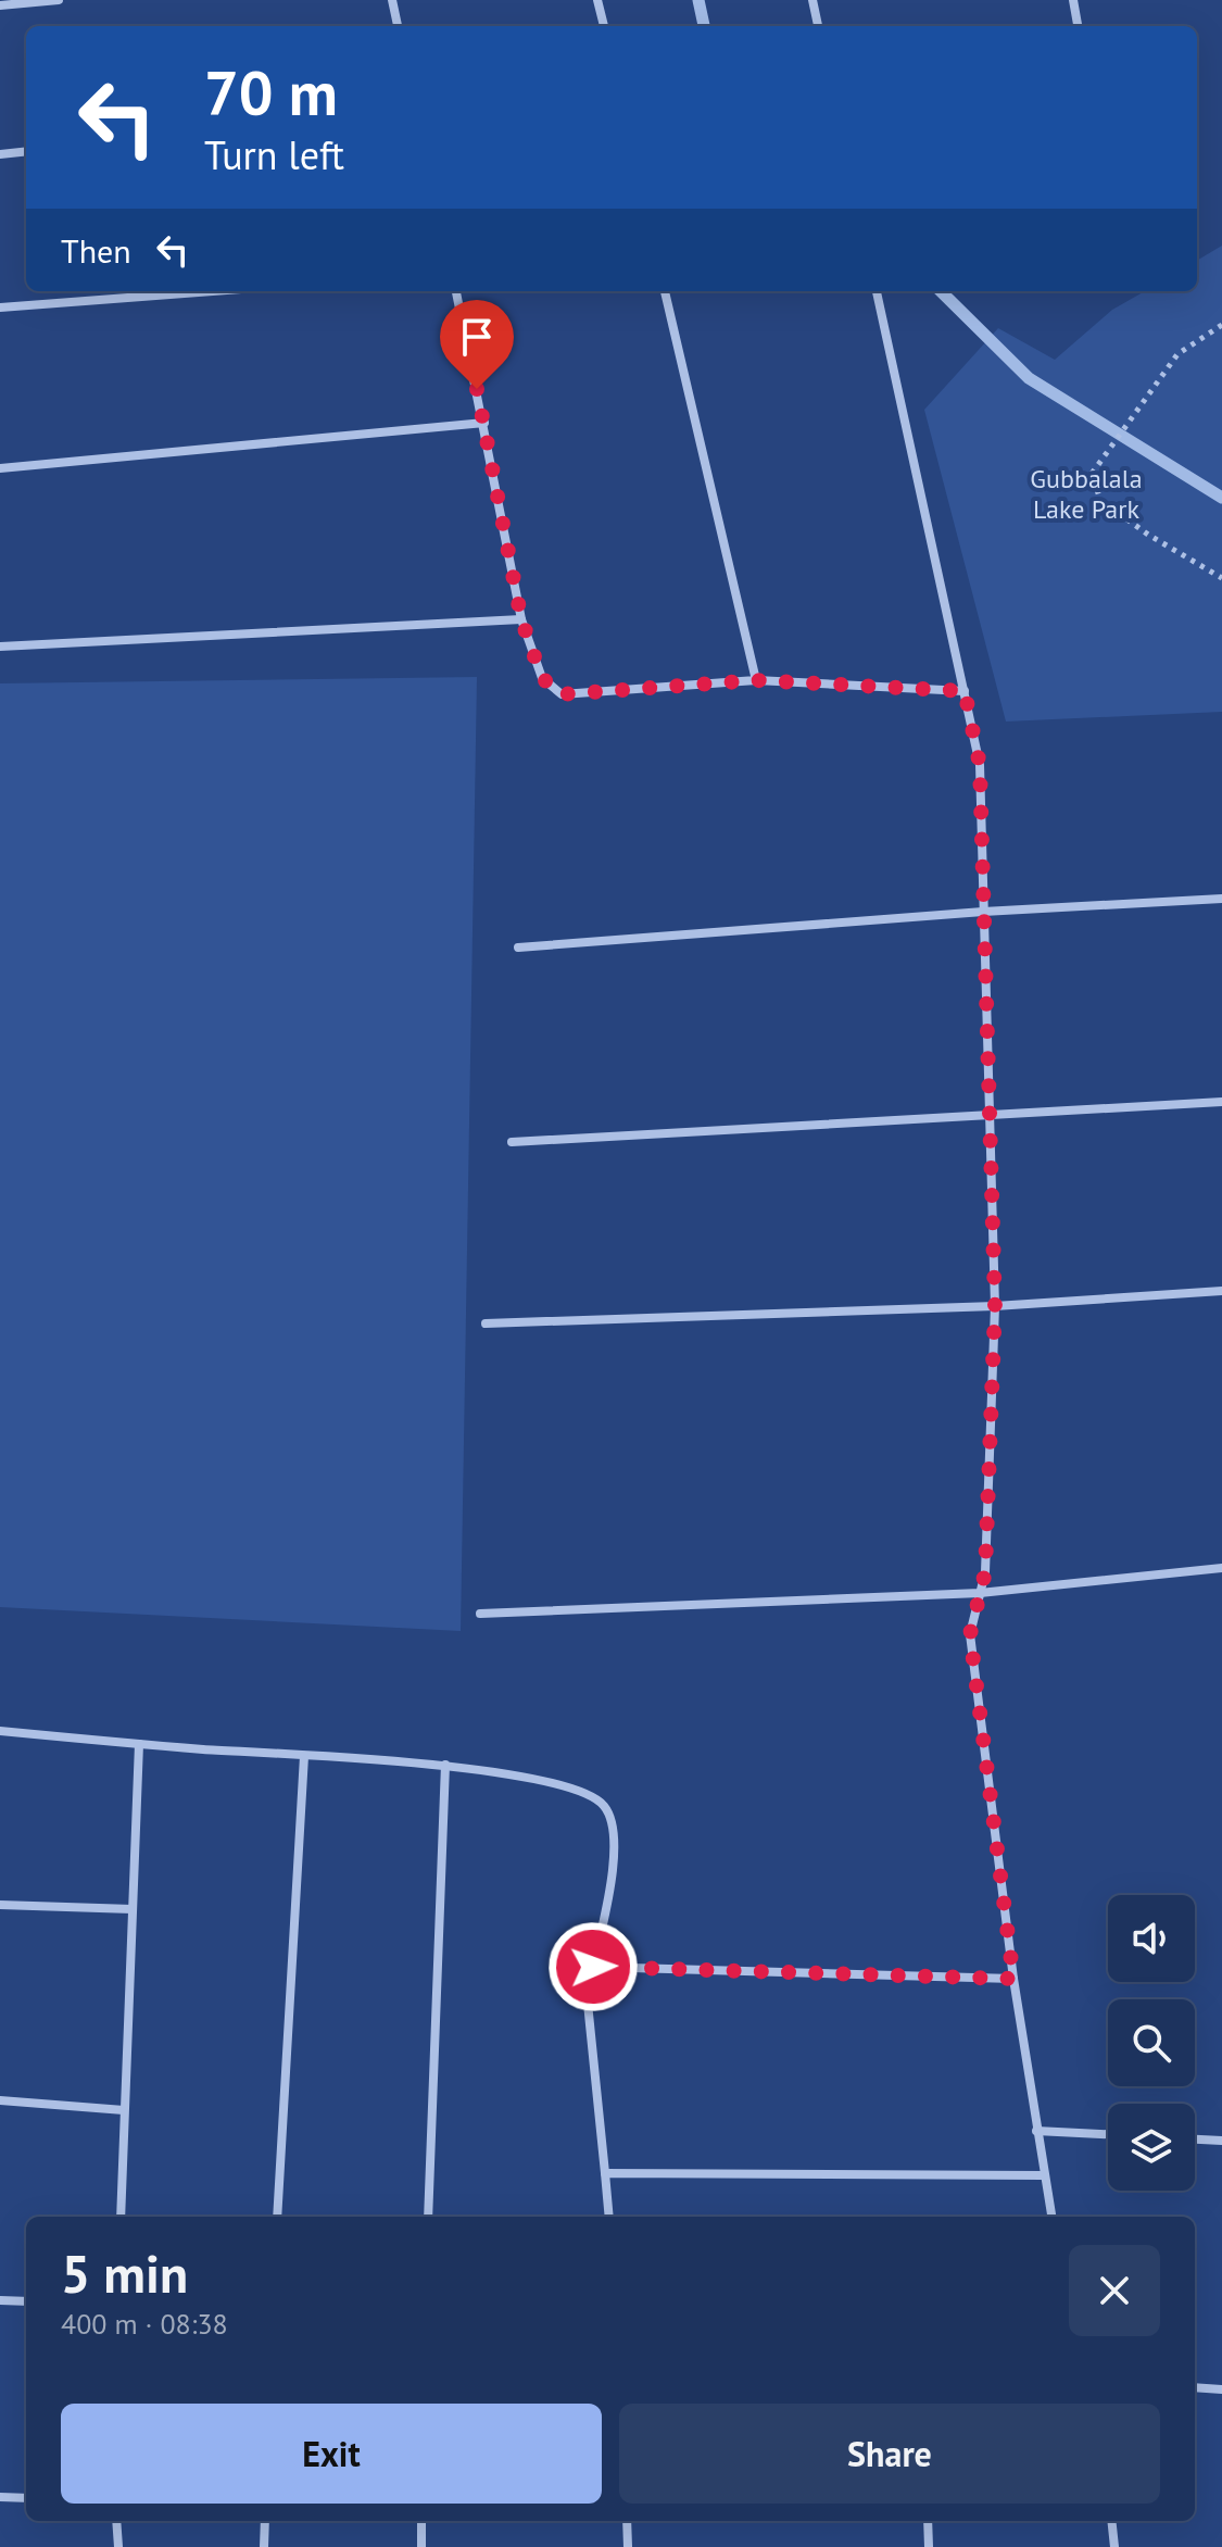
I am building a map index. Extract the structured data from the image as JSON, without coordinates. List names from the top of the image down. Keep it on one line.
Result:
{"parks":["Gubbalala Lake Park"],"page":{"turn":["70 m","Turn left"],"then":"Then","heading":["5 min","400 m · 08:38"],"buttons":["Exit","Share"]}}
